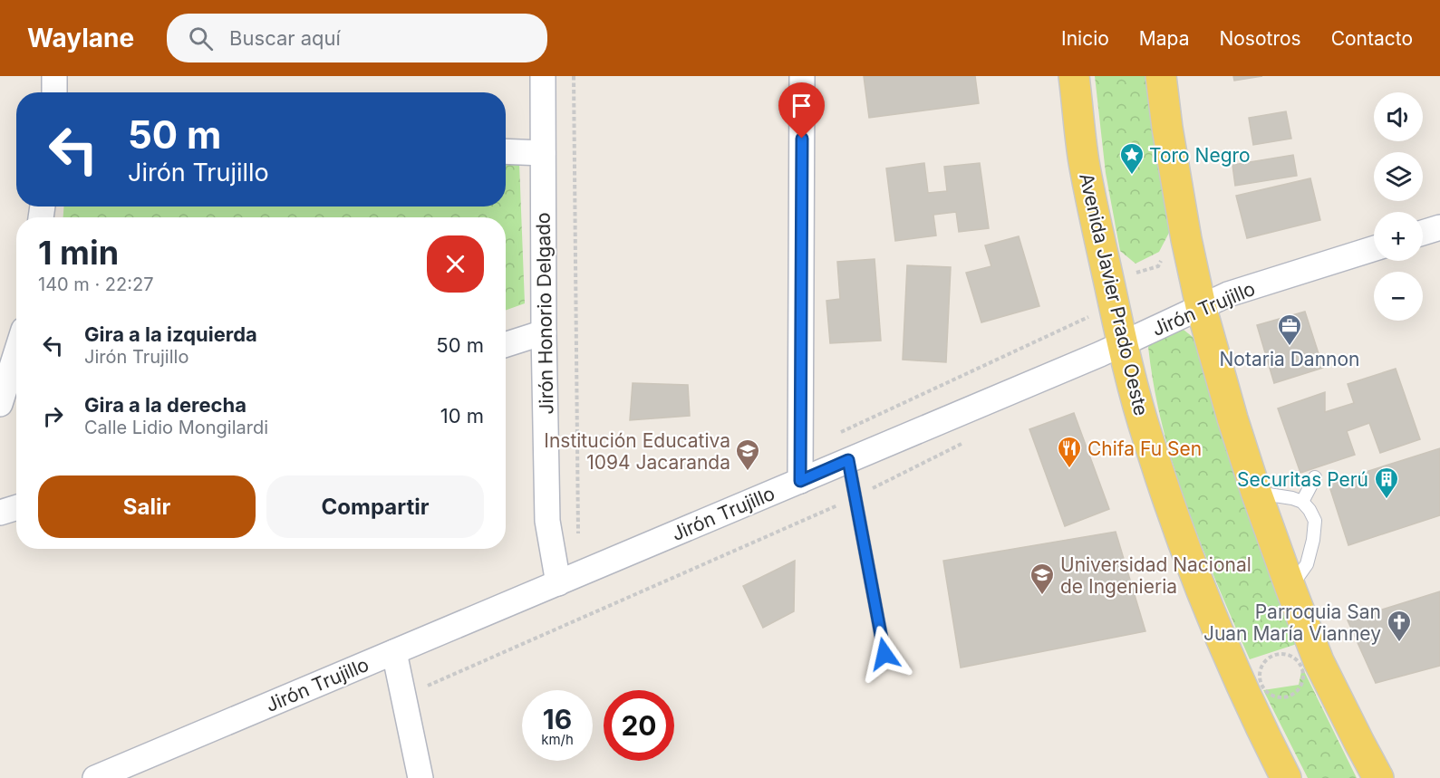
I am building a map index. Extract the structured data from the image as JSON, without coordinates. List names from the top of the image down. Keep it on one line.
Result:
{"streets":{"main road":["Avenida Javier Prado Oeste"],"street":["Jirón Trujillo","Jirón Honorio Delgado"]},"crossings":[["Avenida Javier Prado Oeste","Jirón Trujillo"],["Jirón Trujillo","Jirón Honorio Delgado"]],"places":{"place":["Toro Negro"],"office":["Notaria Dannon"],"restaurant":["Chifa Fu Sen"],"school or university":["Institución Educativa 1094 Jacaranda","Universidad Nacional de Ingenieria"],"building":["Securitas Perú"],"church":["Parroquia San Juan María Vianney"]},"page":{"header":"Waylane","search":"Buscar aquí","nav":["Inicio","Mapa","Nosotros","Contacto"],"map_buttons":["+","−"],"turn":["50 m","Jirón Trujillo"],"heading":["1 min","140 m · 22:27"],"list":[{"name":"Gira a la izquierda","note":"Jirón Trujillo","value":"50 m"},{"name":"Gira a la derecha","note":"Calle Lidio Mongilardi","value":"10 m"}],"buttons":["Salir","Compartir"],"speed":"16 km/h","limit":"20"}}
